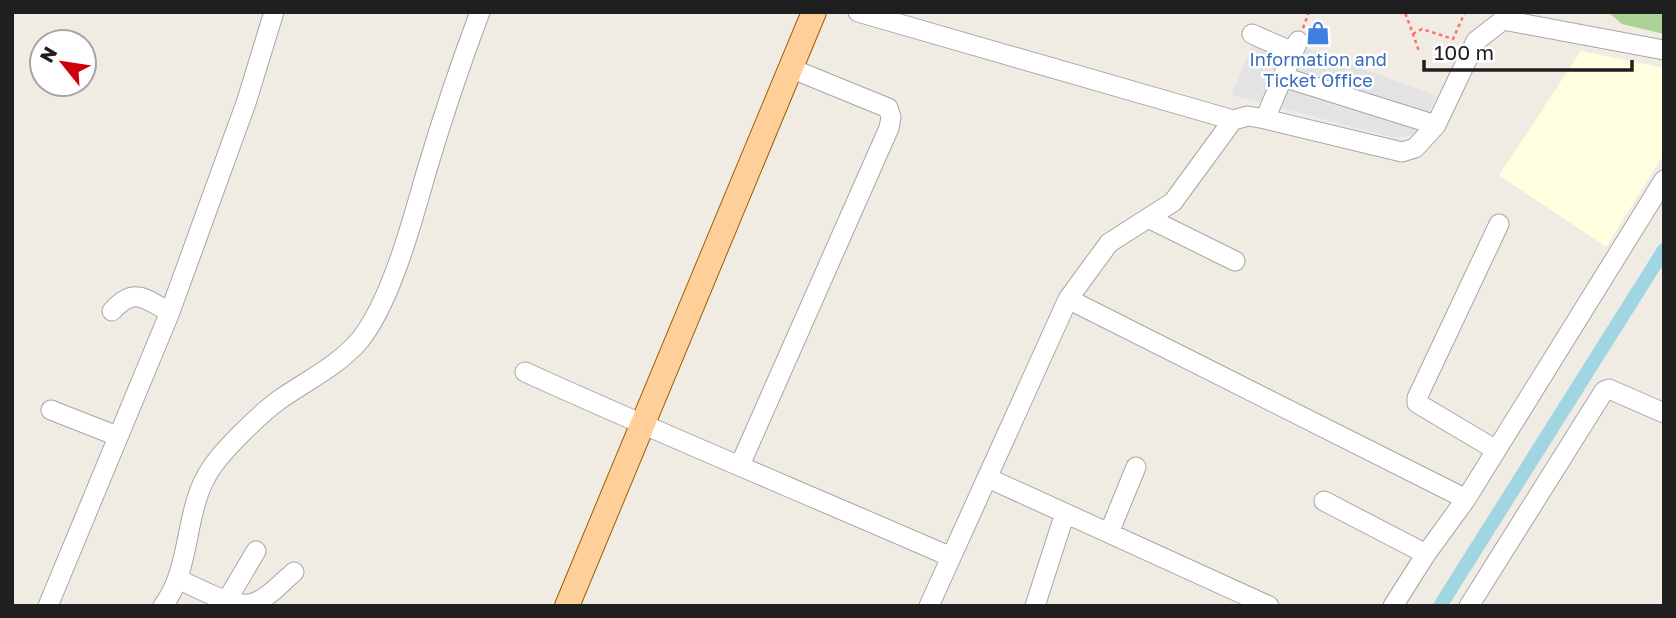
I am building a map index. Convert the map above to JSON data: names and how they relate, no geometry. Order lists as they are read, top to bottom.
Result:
{
  "places": {
    "shop": ["Information and Ticket Office"]
  },
  "scale_bar": "100 m",
  "north": "top left"
}
